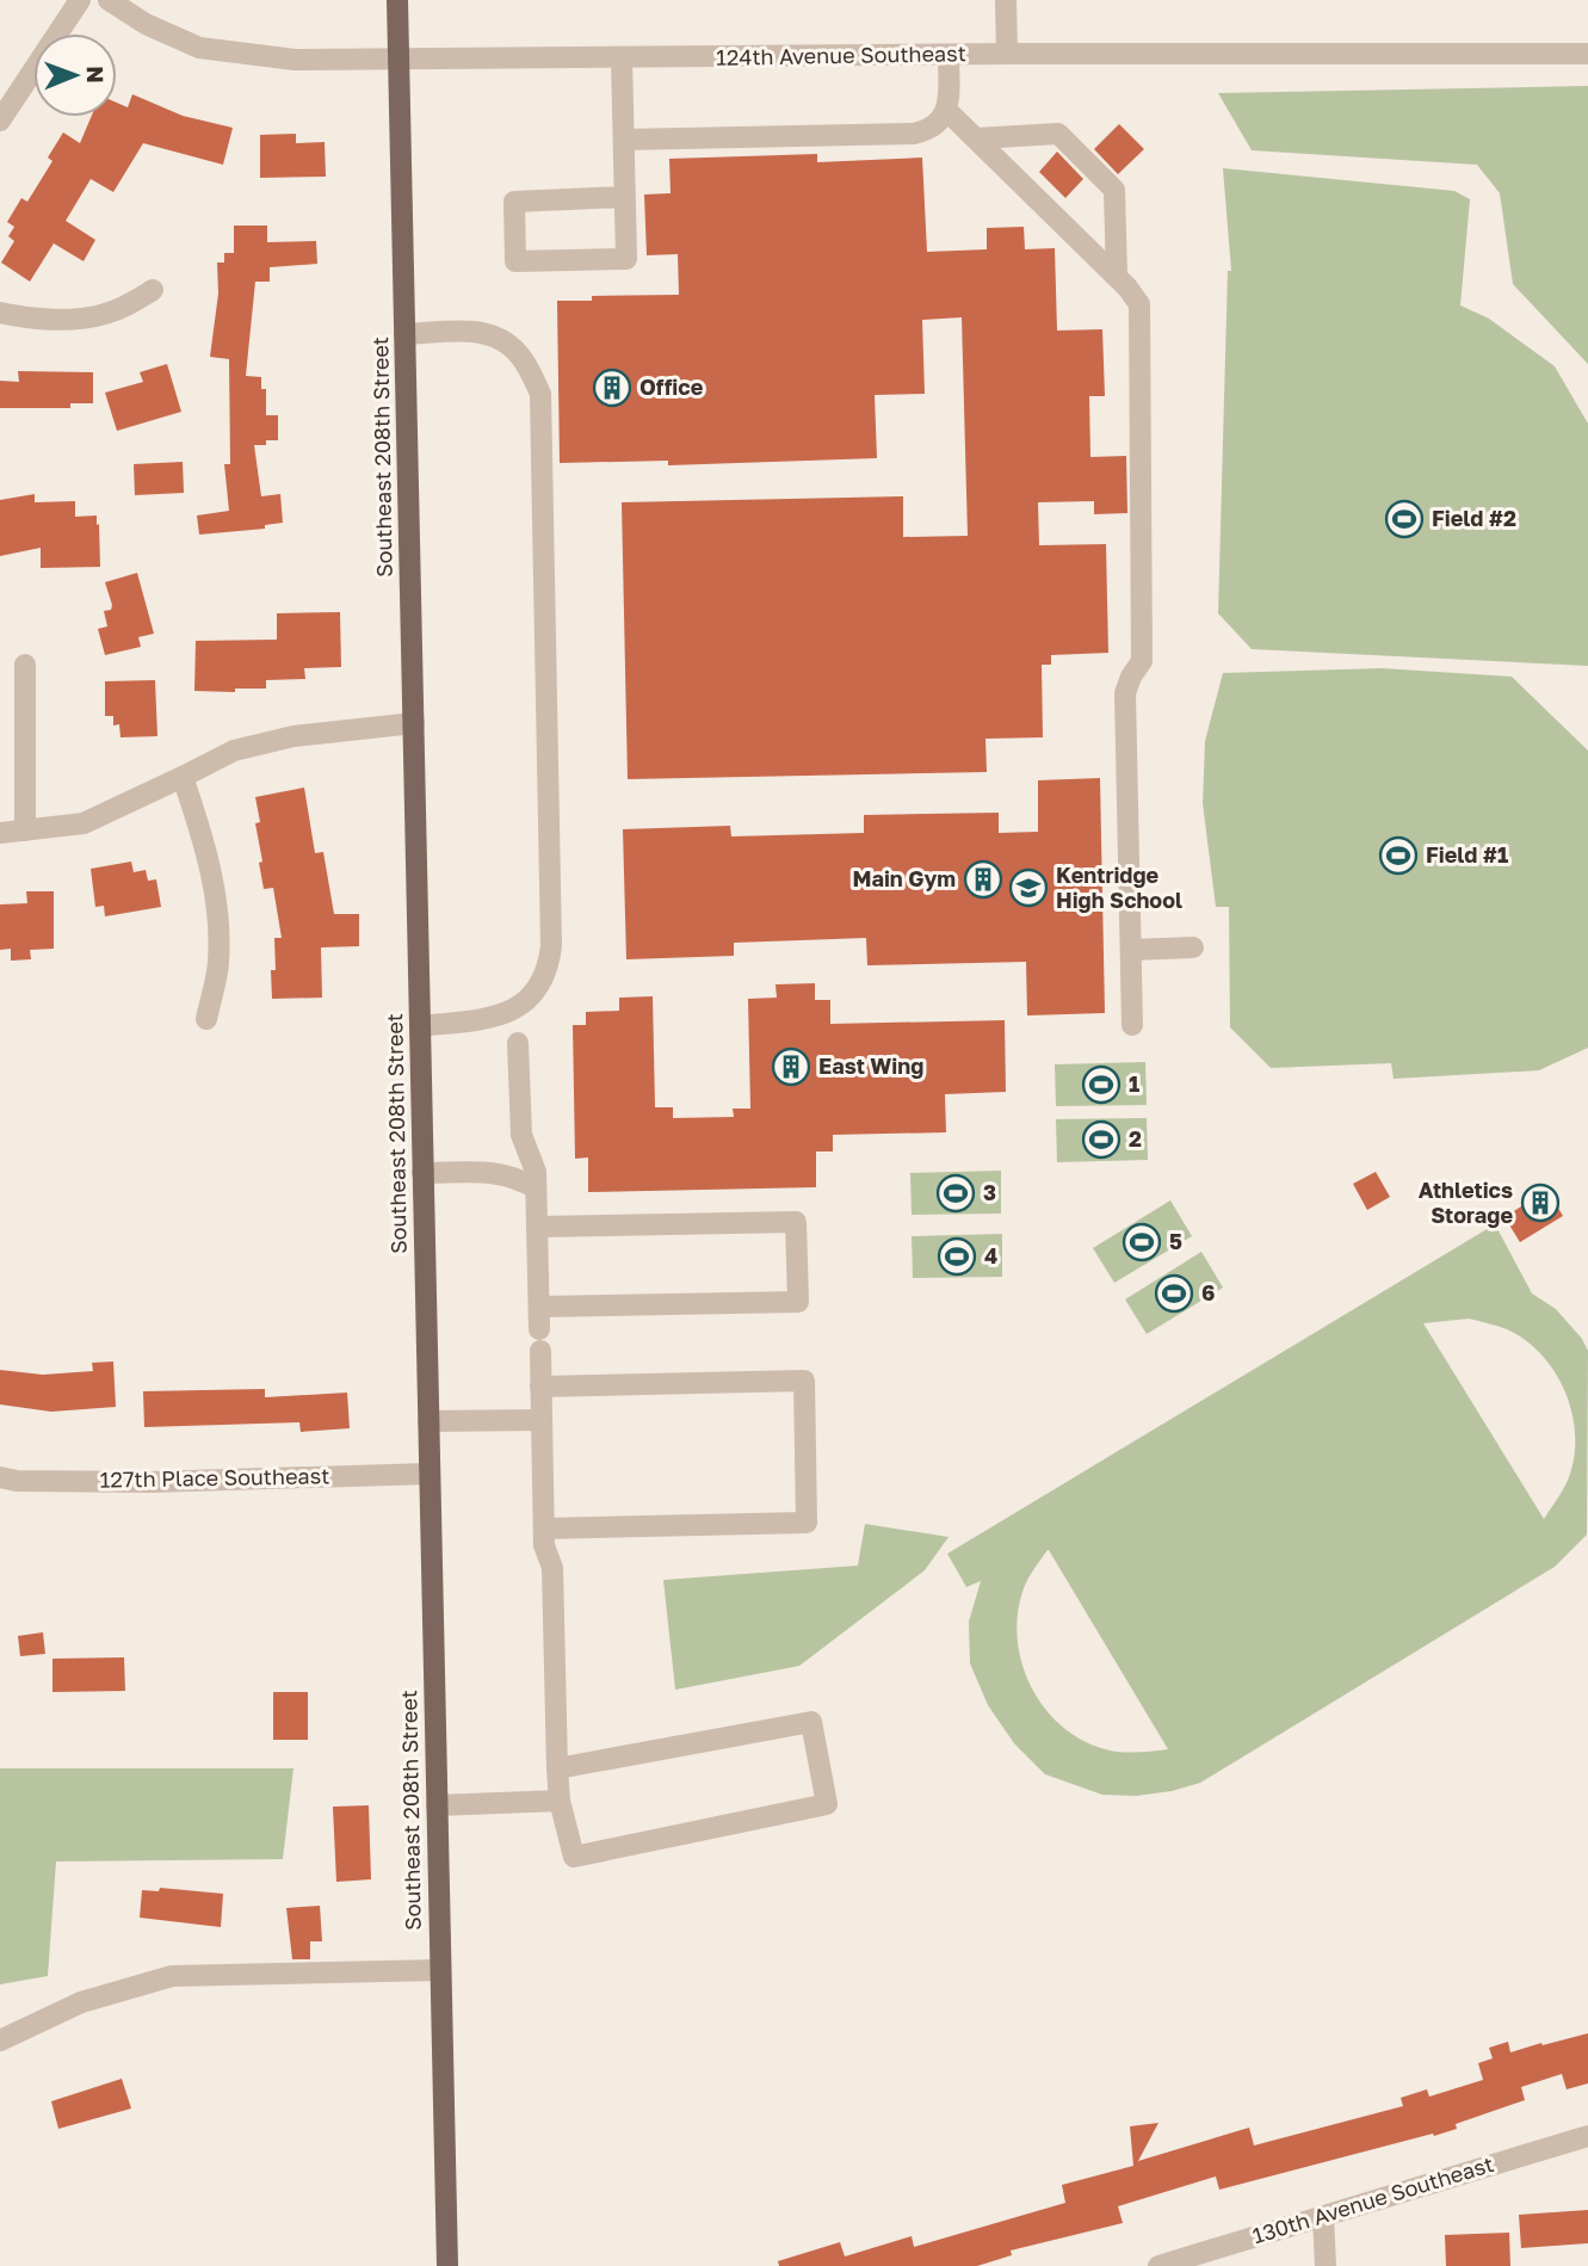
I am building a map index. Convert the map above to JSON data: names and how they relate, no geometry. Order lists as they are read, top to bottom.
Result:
{
  "streets": {
    "main road": ["Southeast 208th Street"],
    "street": ["124th Avenue Southeast", "127th Place Southeast", "130th Avenue Southeast"]
  },
  "crossings": [
    ["124th Avenue Southeast", "Southeast 208th Street"],
    ["Southeast 208th Street", "127th Place Southeast"]
  ],
  "places": {
    "building": [
      "Office",
      "Main Gym",
      "East Wing",
      "Athletics Storage"
    ],
    "sports": [
      "Field #2",
      "Field #1",
      "1",
      "2",
      "3",
      "5",
      "4",
      "6"
    ],
    "school or university": ["Kentridge High School"]
  },
  "north": "right"
}
